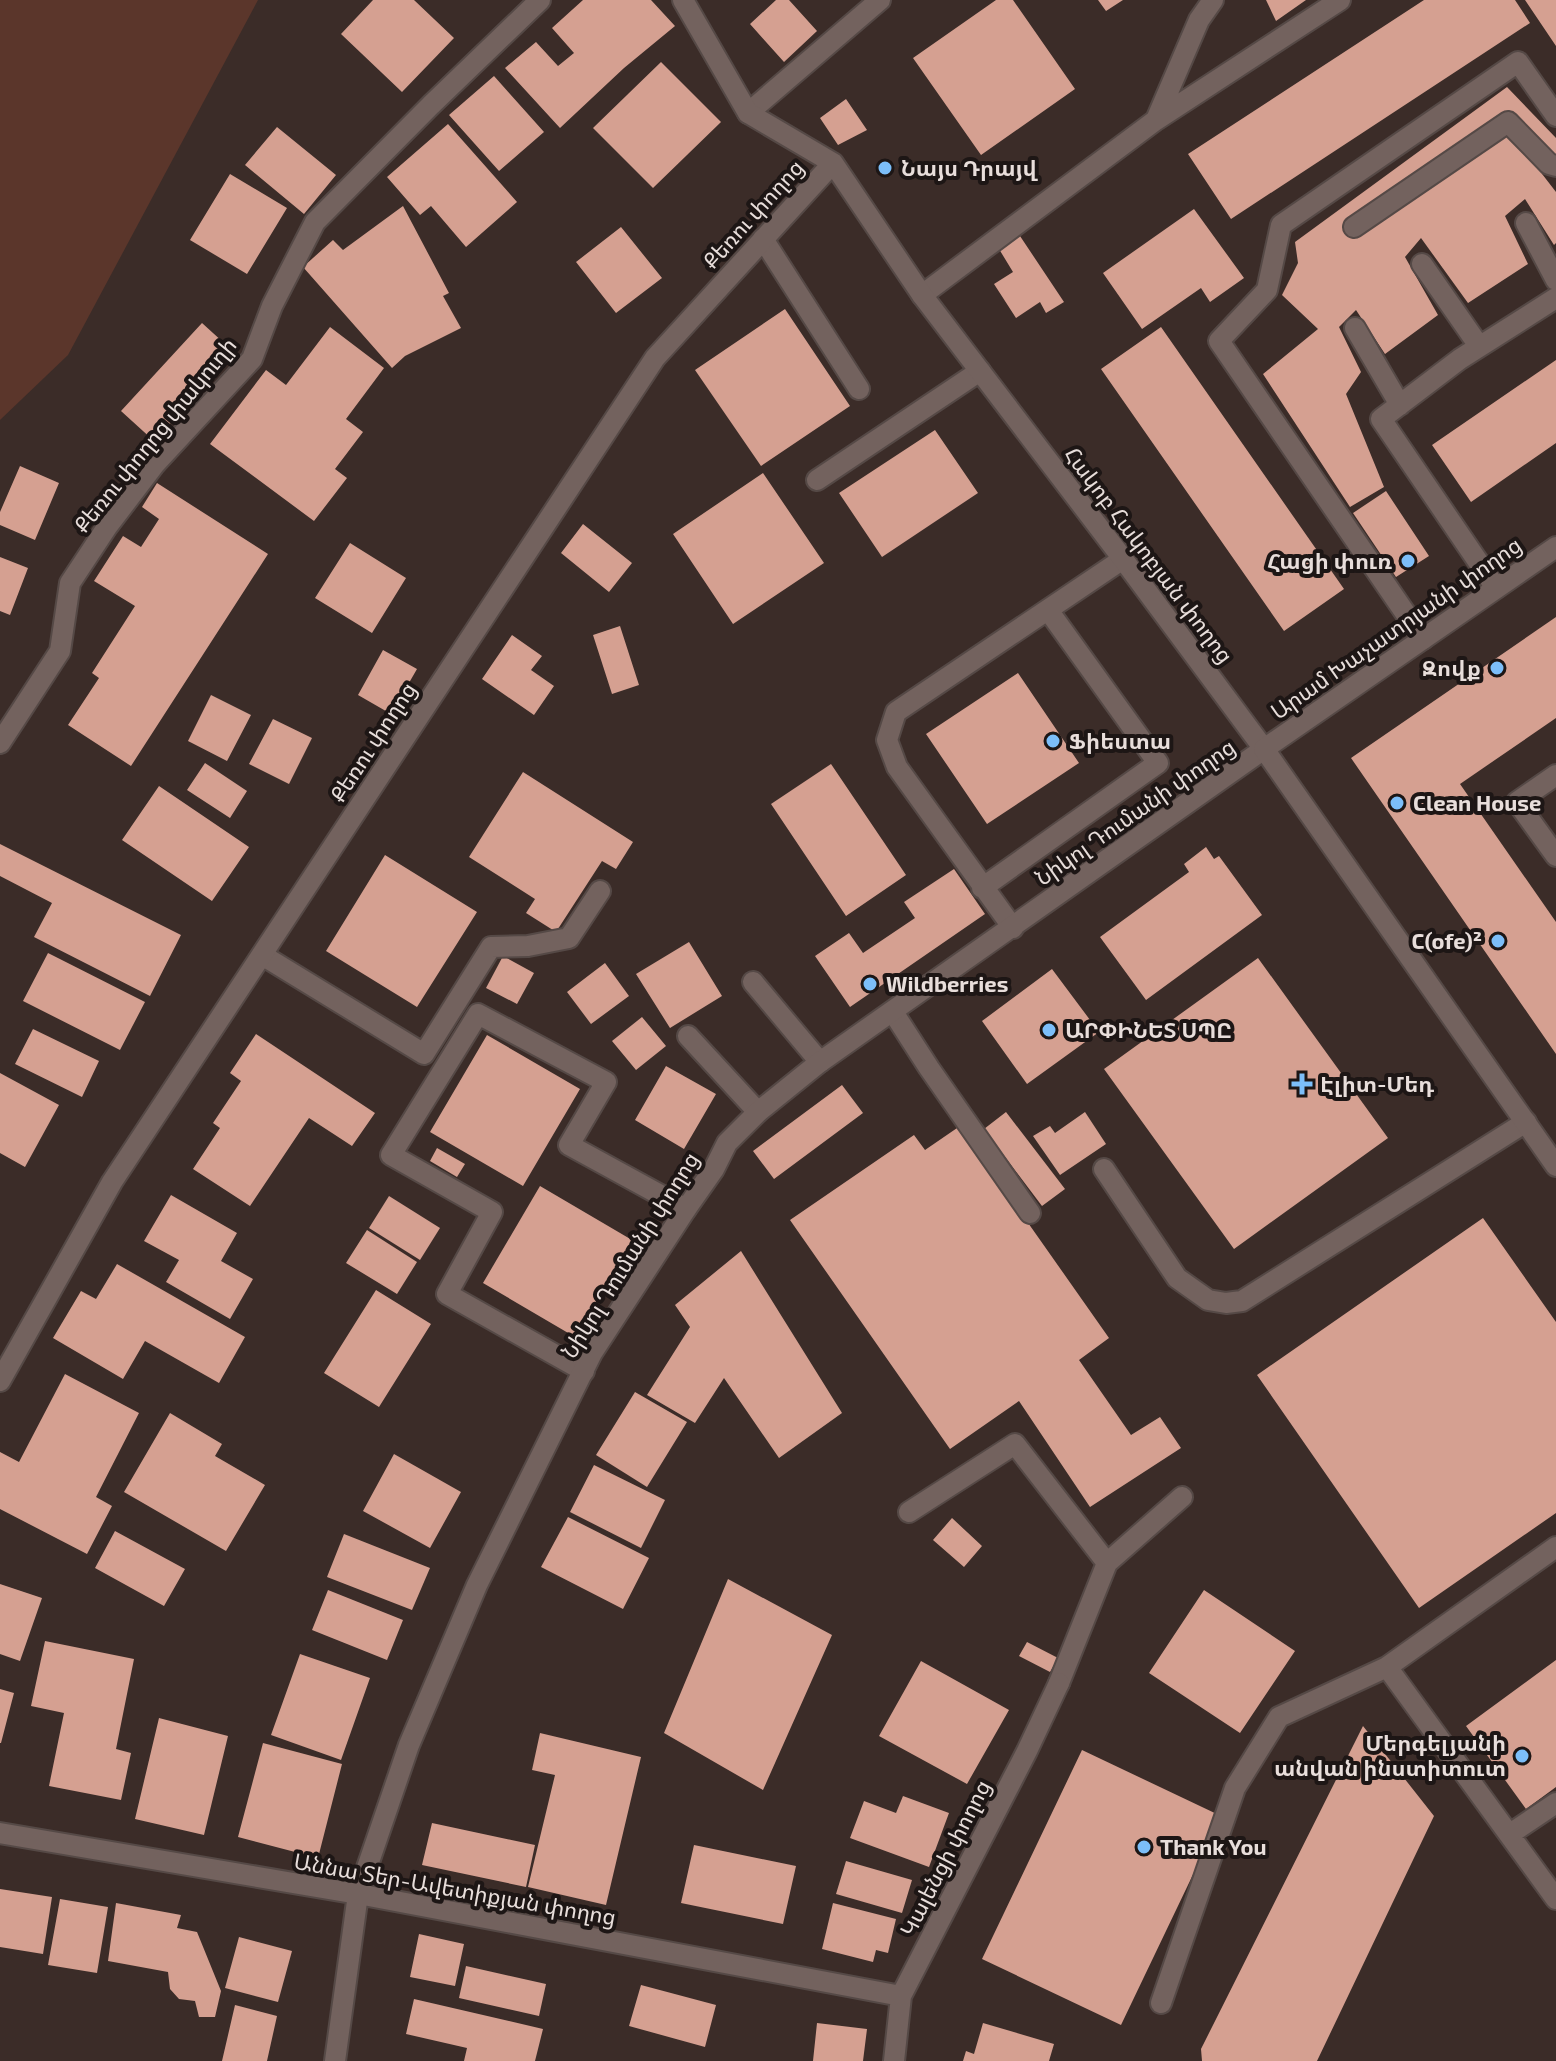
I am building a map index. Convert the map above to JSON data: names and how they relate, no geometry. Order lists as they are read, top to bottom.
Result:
{
  "streets": {
    "street": [
      "Քեռու փողոց",
      "Քեռու փողոց փակուղի",
      "Հակոբ Հակոբյան փողոց",
      "Արամ Խաչատրյանի փողոց",
      "Նիկոլ Դումանի փողոց",
      "Կալենցի փողոց",
      "Աննա Տեր-Ավետիքյան փողոց"
    ]
  },
  "crossings": [
    ["Քեռու փողոց", "Հակոբ Հակոբյան փողոց"],
    ["Հակոբ Հակոբյան փողոց", "Արամ Խաչատրյանի փողոց"],
    ["Հակոբ Հակոբյան փողոց", "Նիկոլ Դումանի փողոց"],
    ["Արամ Խաչատրյանի փողոց", "Նիկոլ Դումանի փողոց"],
    ["Նիկոլ Դումանի փողոց", "Աննա Տեր-Ավետիքյան փողոց"],
    ["Կալենցի փողոց", "Աննա Տեր-Ավետիքյան փողոց"]
  ],
  "places": {
    "other": [
      "Նայս Դրայվ",
      "Հացի փուռ",
      "Զովք",
      "Ֆիեստա",
      "Clean House",
      "C(ofe)²",
      "Wildberries",
      "ԱՐՓԻՆԵՏ ՍՊԸ",
      "Մերգելյանի անվան ինստիտուտ",
      "Thank You"
    ],
    "health": ["Էլիտ-Մեդ"]
  }
}
